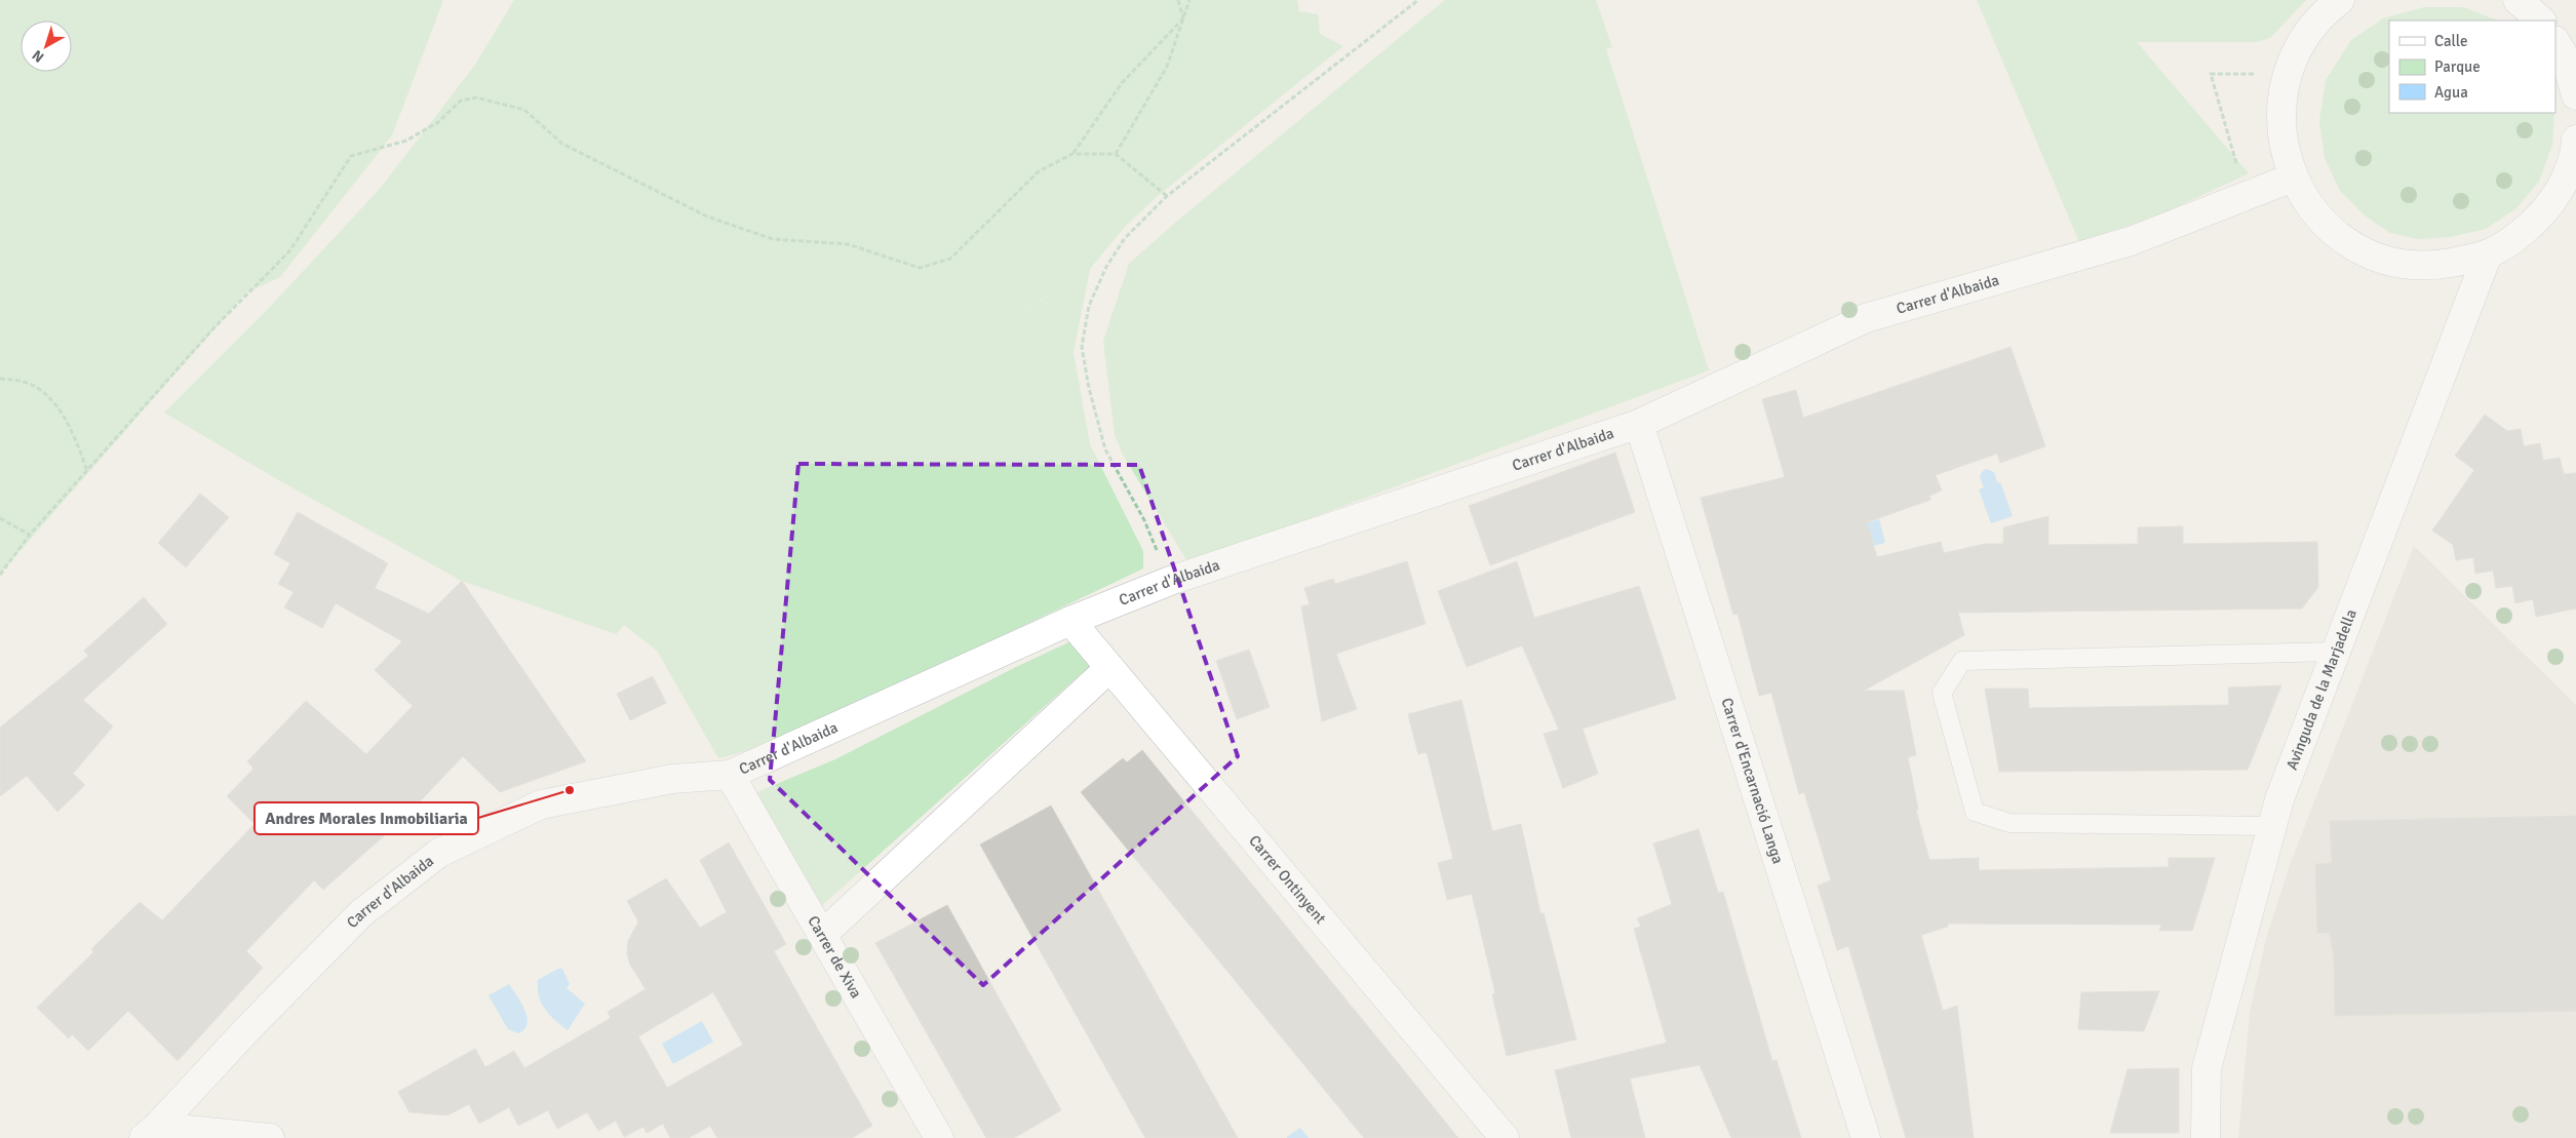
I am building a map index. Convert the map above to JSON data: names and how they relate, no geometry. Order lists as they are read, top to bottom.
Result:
{
  "streets": {
    "street": [
      "Carrer d'Albaida",
      "Avinguda de la Marjadella",
      "Carrer d'Encarnació Langa",
      "Carrer Ontinyent",
      "Carrer de Xiva"
    ]
  },
  "crossings": [
    ["Carrer d'Albaida", "Carrer d'Encarnació Langa"],
    ["Carrer d'Albaida", "Carrer Ontinyent"],
    ["Carrer d'Albaida", "Carrer de Xiva"]
  ],
  "places": ["Andres Morales Inmobiliaria"],
  "legend": ["Calle", "Parque", "Agua"],
  "north": "bottom left"
}
